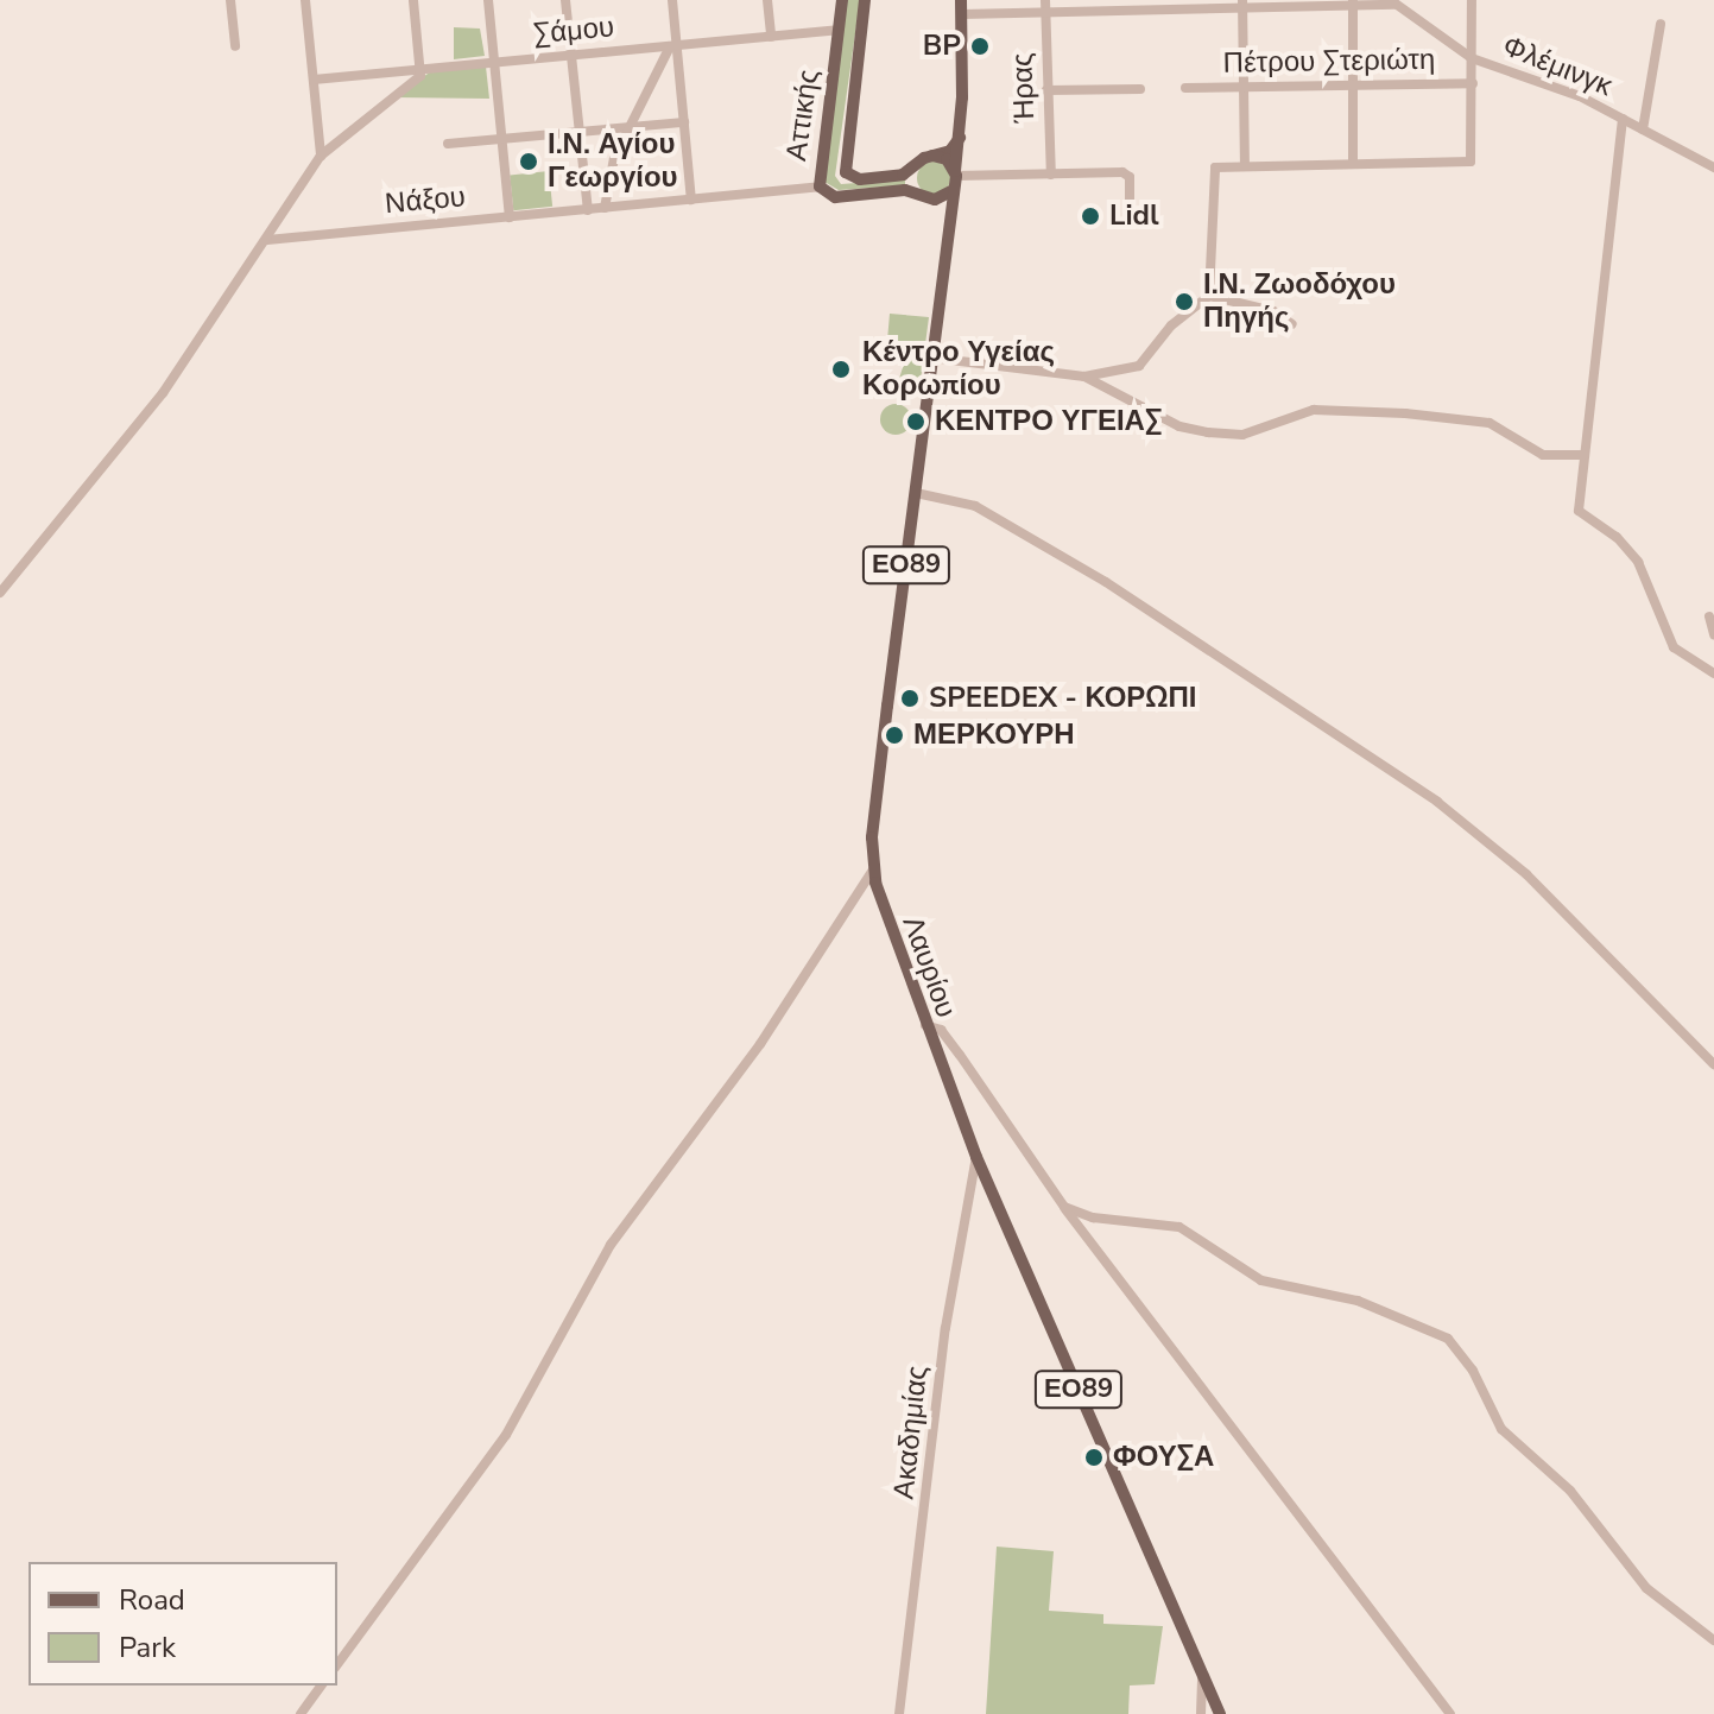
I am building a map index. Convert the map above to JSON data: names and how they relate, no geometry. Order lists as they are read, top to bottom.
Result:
{
  "streets": {
    "main road": ["Αττικής", "ΕΟ89", "Λαυρίου"],
    "street": [
      "Σάμου",
      "Πέτρου Στεριώτη",
      "Φλέμινγκ",
      "Ήρας",
      "Νάξου",
      "Ακαδημίας"
    ]
  },
  "crossings": [
    ["Σάμου", "Αττικής"],
    ["Αττικής", "Νάξου"],
    ["Αττικής", "ΕΟ89"],
    ["Αττικής", "Λαυρίου"],
    ["ΕΟ89", "Λαυρίου"],
    ["Λαυρίου", "Ακαδημίας"]
  ],
  "places": [
    "BP",
    "Ι.Ν. Αγίου Γεωργίου",
    "Lidl",
    "Ι.Ν. Ζωοδόχου Πηγής",
    "Κέντρο Υγείας Κορωπίου",
    "ΚΕΝΤΡΟ ΥΓΕΙΑΣ",
    "SPEEDEX - ΚΟΡΩΠΙ",
    "ΜΕΡΚΟΥΡΗ",
    "ΦΟΥΣΑ"
  ],
  "legend": ["Road", "Park"]
}
